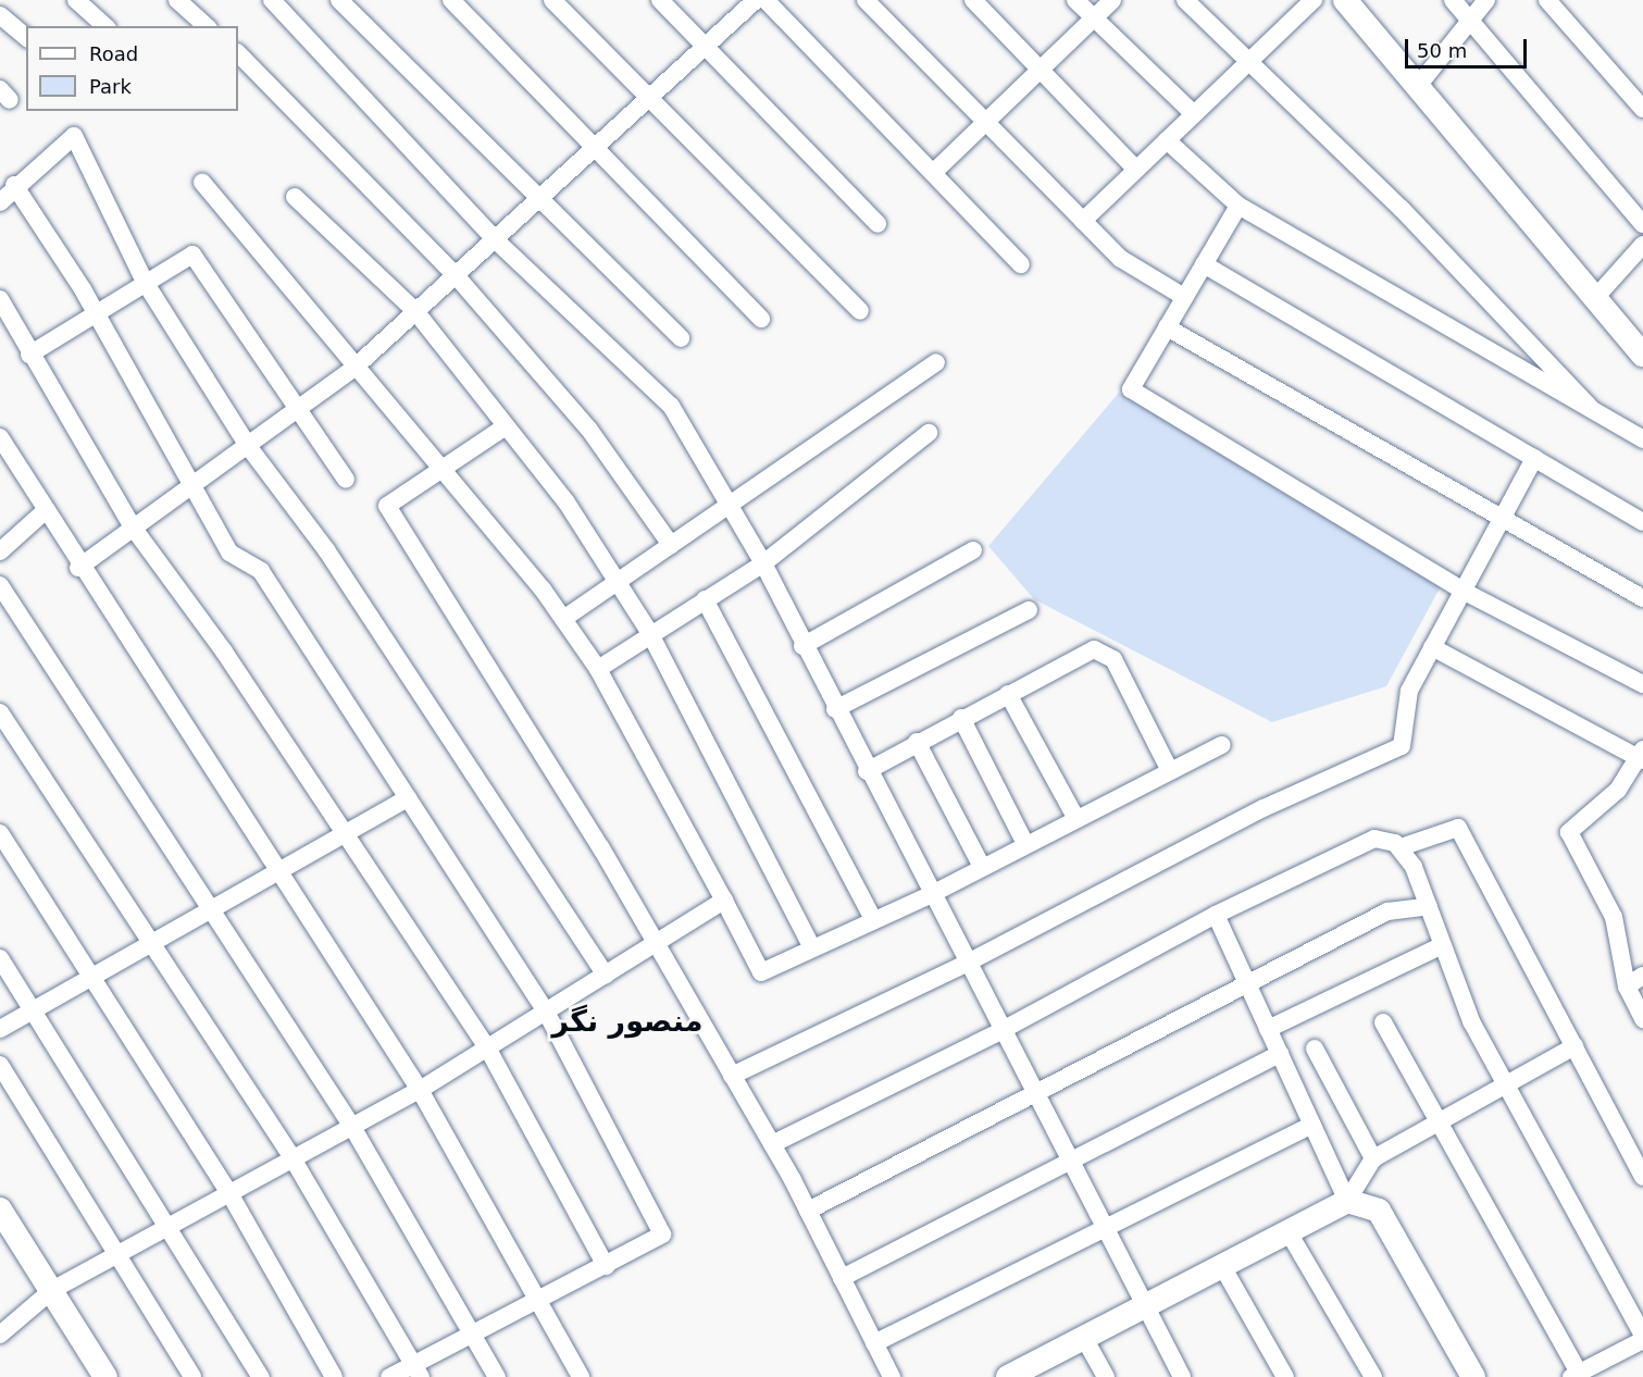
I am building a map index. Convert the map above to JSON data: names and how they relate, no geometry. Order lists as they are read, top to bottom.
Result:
{
  "districts": ["منصور نگر"],
  "legend": ["Road", "Park"],
  "scale_bar": "50 m"
}
